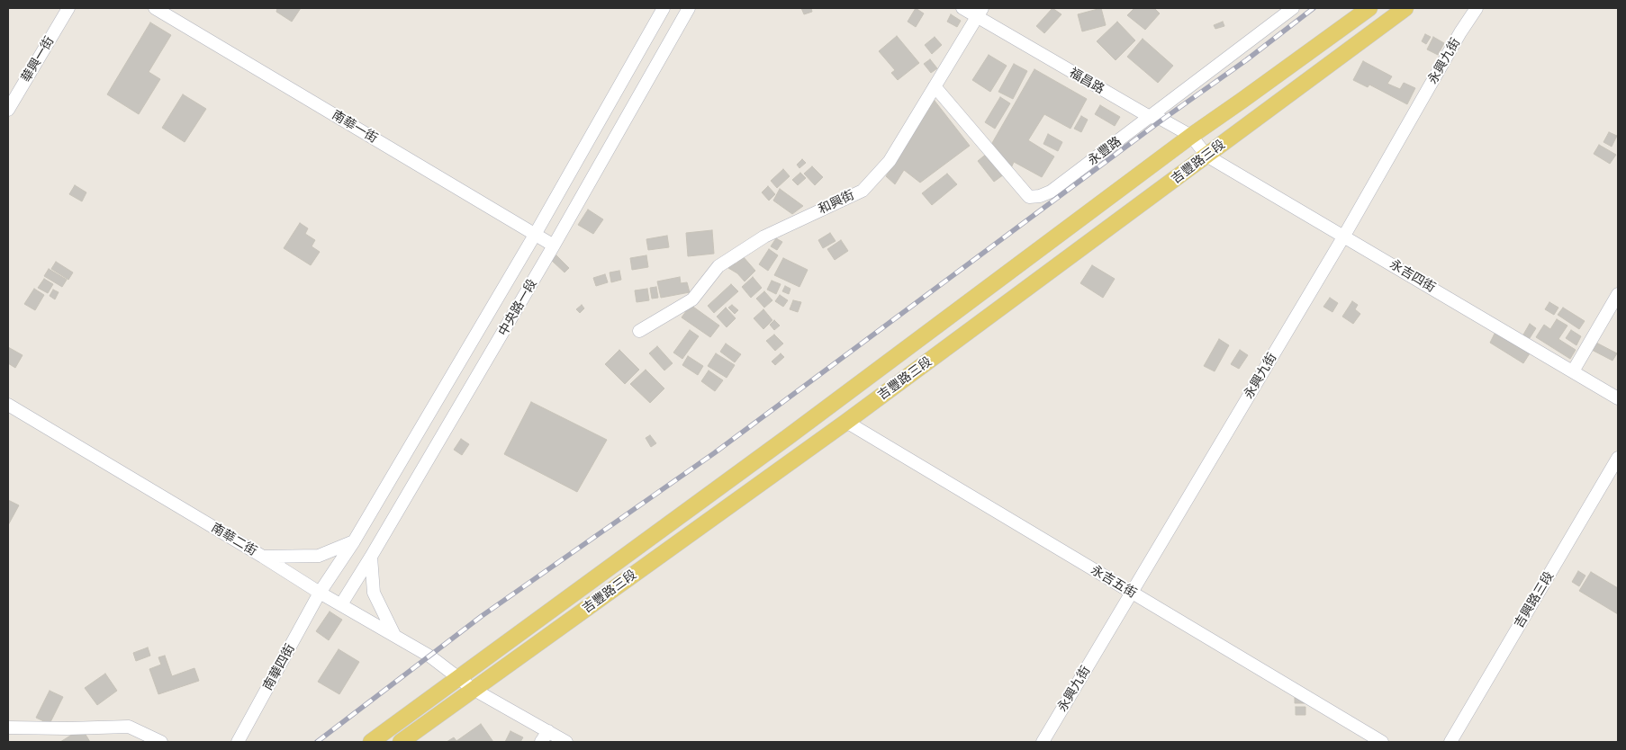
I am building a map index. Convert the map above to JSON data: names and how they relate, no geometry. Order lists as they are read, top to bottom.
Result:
{
  "streets": {
    "main road": ["吉豐路三段"],
    "street": [
      "華興一街",
      "永興九街",
      "福昌路",
      "南華一街",
      "永豐路",
      "和興街",
      "永吉四街",
      "中央路一段",
      "南華二街",
      "永吉五街",
      "吉興路三段",
      "南華四街"
    ]
  },
  "crossings": [
    ["永興九街", "永吉四街"],
    ["永興九街", "永吉五街"],
    ["福昌路", "永豐路"],
    ["福昌路", "吉豐路三段"],
    ["福昌路", "和興街"],
    ["福昌路", "永吉四街"],
    ["南華一街", "中央路一段"],
    ["永豐路", "和興街"],
    ["吉豐路三段", "永吉四街"],
    ["吉豐路三段", "南華二街"],
    ["吉豐路三段", "永吉五街"],
    ["中央路一段", "南華二街"],
    ["中央路一段", "南華四街"],
    ["南華二街", "南華四街"]
  ]
}
